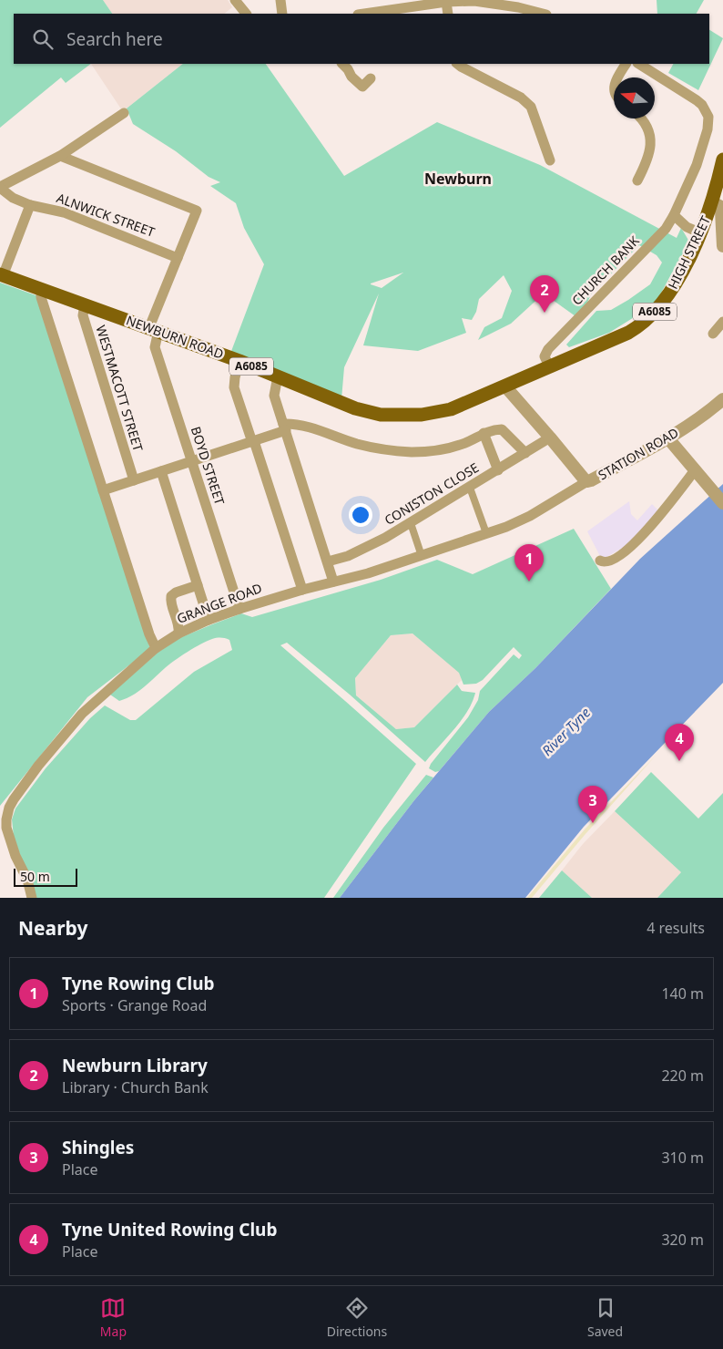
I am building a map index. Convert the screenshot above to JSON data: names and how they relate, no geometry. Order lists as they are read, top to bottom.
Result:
{
  "streets": {
    "main road": ["HIGH STREET", "A6085", "NEWBURN ROAD"],
    "street": [
      "ALNWICK STREET",
      "CHURCH BANK",
      "WESTMACOTT STREET",
      "STATION ROAD",
      "BOYD STREET",
      "CONISTON CLOSE",
      "GRANGE ROAD"
    ]
  },
  "crossings": [
    ["ALNWICK STREET", "BOYD STREET"],
    ["HIGH STREET", "CHURCH BANK"],
    ["HIGH STREET", "NEWBURN ROAD"],
    ["HIGH STREET", "STATION ROAD"],
    ["NEWBURN ROAD", "WESTMACOTT STREET"],
    ["NEWBURN ROAD", "STATION ROAD"],
    ["NEWBURN ROAD", "BOYD STREET"],
    ["STATION ROAD", "CONISTON CLOSE"],
    ["STATION ROAD", "GRANGE ROAD"],
    ["BOYD STREET", "GRANGE ROAD"]
  ],
  "districts": ["Newburn"],
  "water": ["River Tyne"],
  "scale_bar": "50 m",
  "north": "left",
  "page": {
    "search": "Search here",
    "pins": [
      "2",
      "1",
      "4",
      "3"
    ],
    "scale": "50 m",
    "heading": ["Nearby", "4 results"],
    "list": [
      {
        "mark": "1",
        "name": "Tyne Rowing Club",
        "note": "Sports · Grange Road",
        "value": "140 m"
      },
      {
        "mark": "2",
        "name": "Newburn Library",
        "note": "Library · Church Bank",
        "value": "220 m"
      },
      {
        "mark": "3",
        "name": "Shingles",
        "note": "Place",
        "value": "310 m"
      },
      {
        "mark": "4",
        "name": "Tyne United Rowing Club",
        "note": "Place",
        "value": "320 m"
      }
    ],
    "nav": ["Map", "Directions", "Saved"]
  }
}
